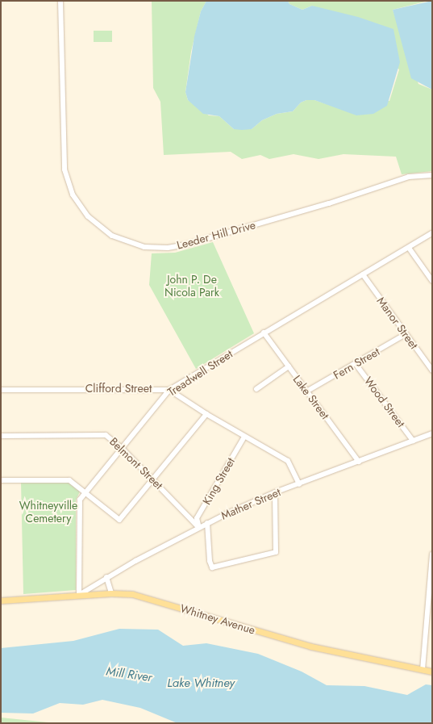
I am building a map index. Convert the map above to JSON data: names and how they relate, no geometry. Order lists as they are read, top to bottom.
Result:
{
  "streets": {
    "main road": ["Whitney Avenue"],
    "street": [
      "Leeder Hill Drive",
      "Manor Street",
      "Fern Street",
      "Treadwell Street",
      "Clifford Street",
      "Lake Street",
      "Wood Street",
      "Belmont Street",
      "King Street",
      "Mather Street"
    ]
  },
  "crossings": [
    ["Manor Street", "Fern Street"],
    ["Manor Street", "Treadwell Street"],
    ["Fern Street", "Lake Street"],
    ["Fern Street", "Wood Street"],
    ["Treadwell Street", "Clifford Street"],
    ["Treadwell Street", "Lake Street"],
    ["Treadwell Street", "Belmont Street"],
    ["Treadwell Street", "Mather Street"],
    ["Treadwell Street", "Whitney Avenue"],
    ["Lake Street", "Mather Street"],
    ["Wood Street", "Mather Street"],
    ["Belmont Street", "King Street"],
    ["Belmont Street", "Mather Street"],
    ["King Street", "Mather Street"],
    ["Mather Street", "Whitney Avenue"]
  ],
  "water": ["Mill River", "Lake Whitney"],
  "parks": ["John P. De Nicola Park", "Whitneyville Cemetery"]
}
